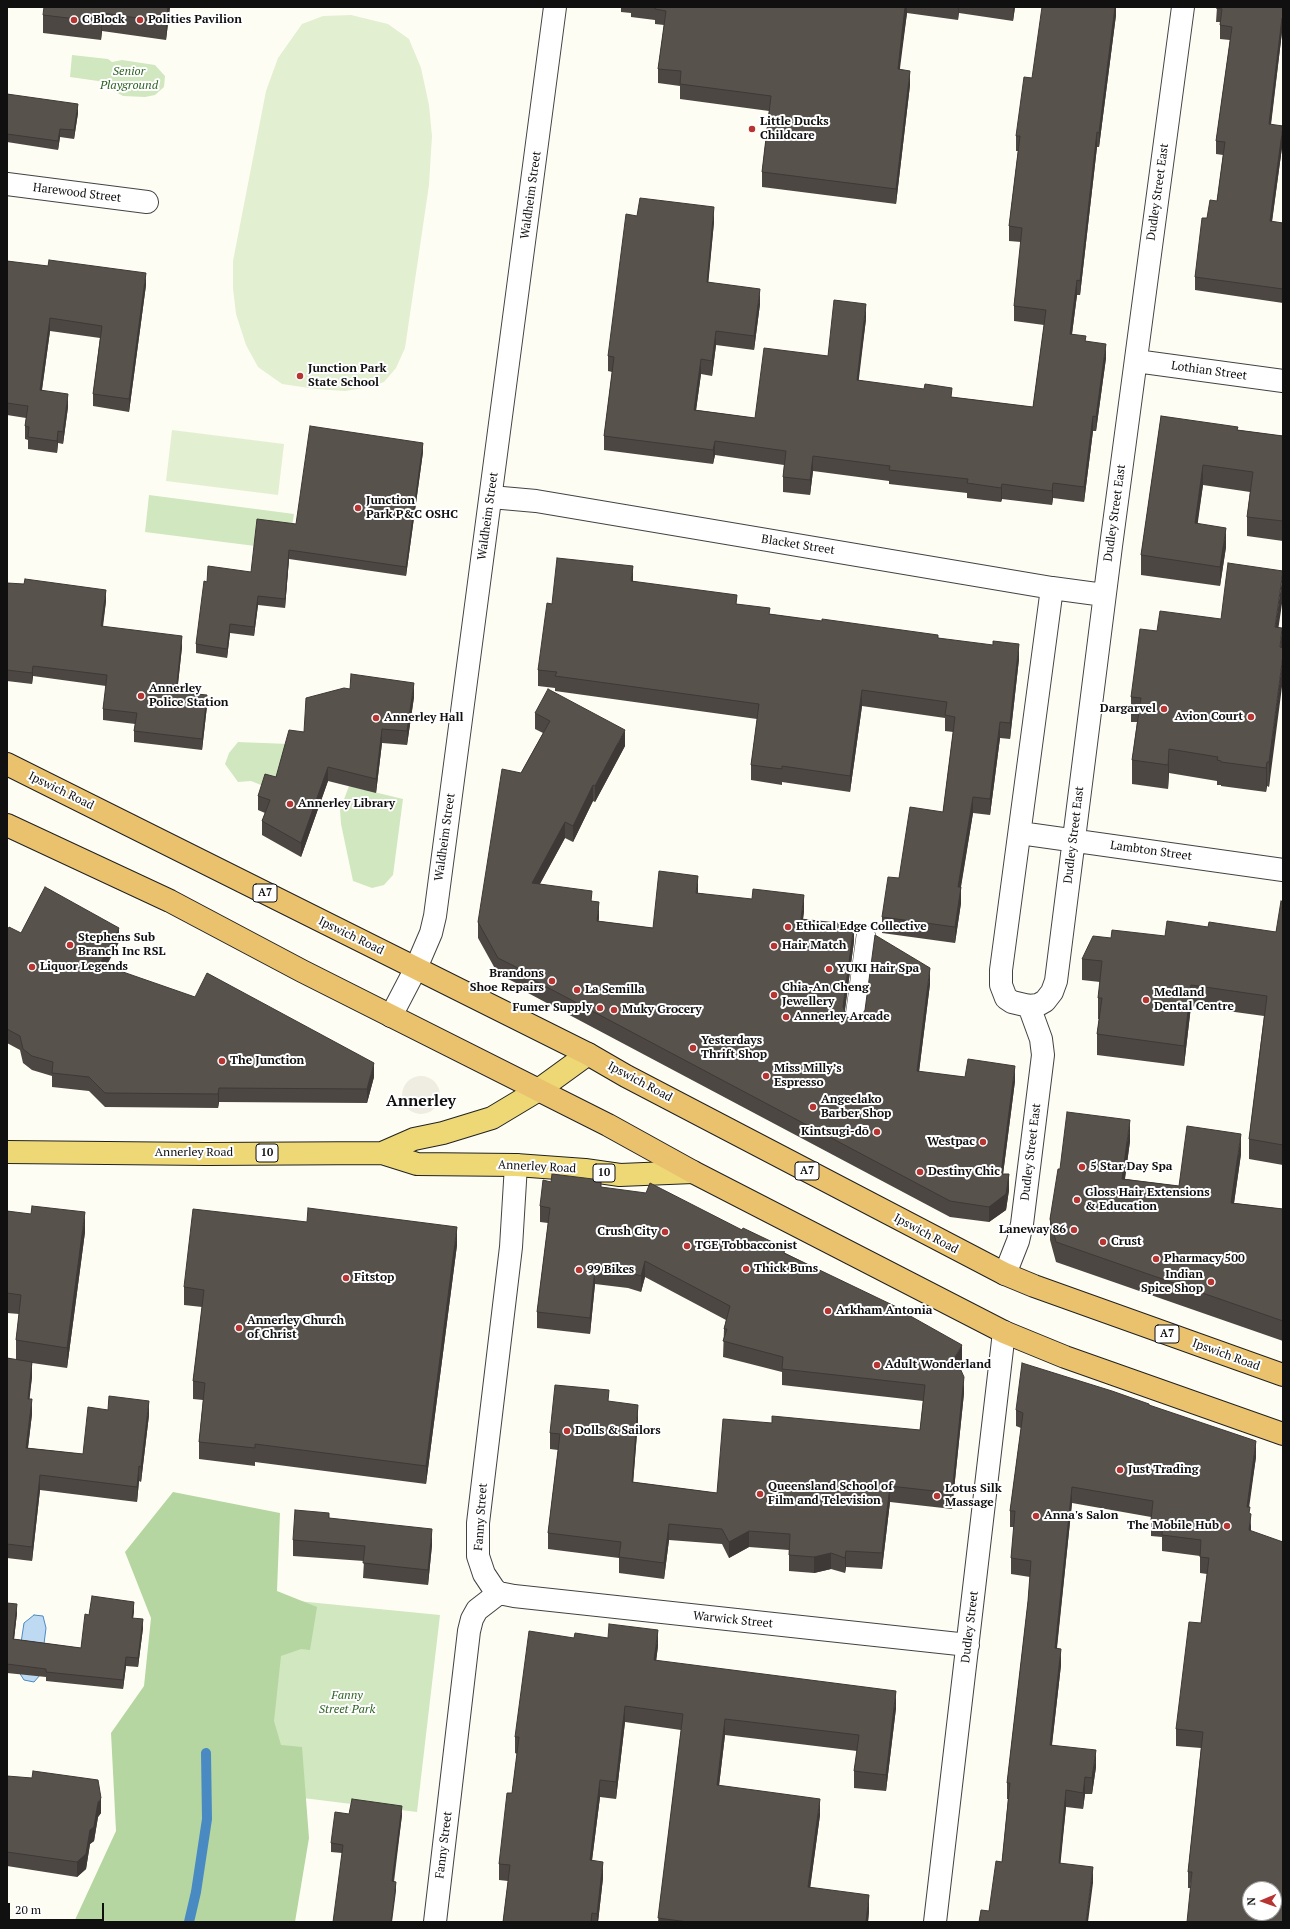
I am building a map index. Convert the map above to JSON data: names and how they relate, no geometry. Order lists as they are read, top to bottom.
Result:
{
  "streets": {
    "highway": ["Ipswich Road", "A7"],
    "main road": ["Annerley Road", "10"],
    "street": [
      "Dudley Street East",
      "Harewood Street",
      "Waldheim Street",
      "Lothian Street",
      "Blacket Street",
      "Lambton Street",
      "Fanny Street",
      "Warwick Street",
      "Dudley Street"
    ]
  },
  "crossings": [
    ["Dudley Street East", "Lothian Street"],
    ["Dudley Street East", "Blacket Street"],
    ["Dudley Street East", "Ipswich Road"],
    ["Dudley Street East", "Lambton Street"],
    ["Waldheim Street", "Blacket Street"],
    ["Waldheim Street", "Ipswich Road"],
    ["Ipswich Road", "Annerley Road"],
    ["Annerley Road", "Fanny Street"],
    ["Fanny Street", "Warwick Street"],
    ["Warwick Street", "Dudley Street"]
  ],
  "districts": ["Annerley"],
  "parks": ["Senior Playground", "Fanny Street Park"],
  "places": [
    "C Block",
    "Polities Pavilion",
    "Little Ducks Childcare",
    "Junction Park State School",
    "Junction Park P&C OSHC",
    "Annerley Police Station",
    "Dargarvel",
    "Avion Court",
    "Annerley Hall",
    "Annerley Library",
    "Ethical Edge Collective",
    "Stephens Sub Branch Inc RSL",
    "Hair Match",
    "Liquor Legends",
    "YUKI Hair Spa",
    "Brandons Shoe Repairs",
    "La Semilla",
    "Chia-An Cheng Jewellery",
    "Medland Dental Centre",
    "Fumer Supply",
    "Muky Grocery",
    "Annerley Arcade",
    "Yesterdays Thrift Shop",
    "The Junction",
    "Miss Milly’s Espresso",
    "Angeelako Barber Shop",
    "Kintsugi-dō",
    "Westpac",
    "5 Star Day Spa",
    "Destiny Chic",
    "Gloss Hair Extensions & Education",
    "Laneway 86",
    "Crush City",
    "Crust",
    "TGE Tobbacconist",
    "Pharmacy 500",
    "Thick Buns",
    "99 Bikes",
    "Fitstop",
    "Indian Spice Shop",
    "Arkham Antonia",
    "Annerley Church of Christ",
    "Adult Wonderland",
    "Dolls & Sailors",
    "Just Trading",
    "Queensland School of Film and Television",
    "Lotus Silk Massage",
    "Anna's Salon",
    "The Mobile Hub"
  ],
  "scale_bar": "20 m",
  "north": "left"
}
